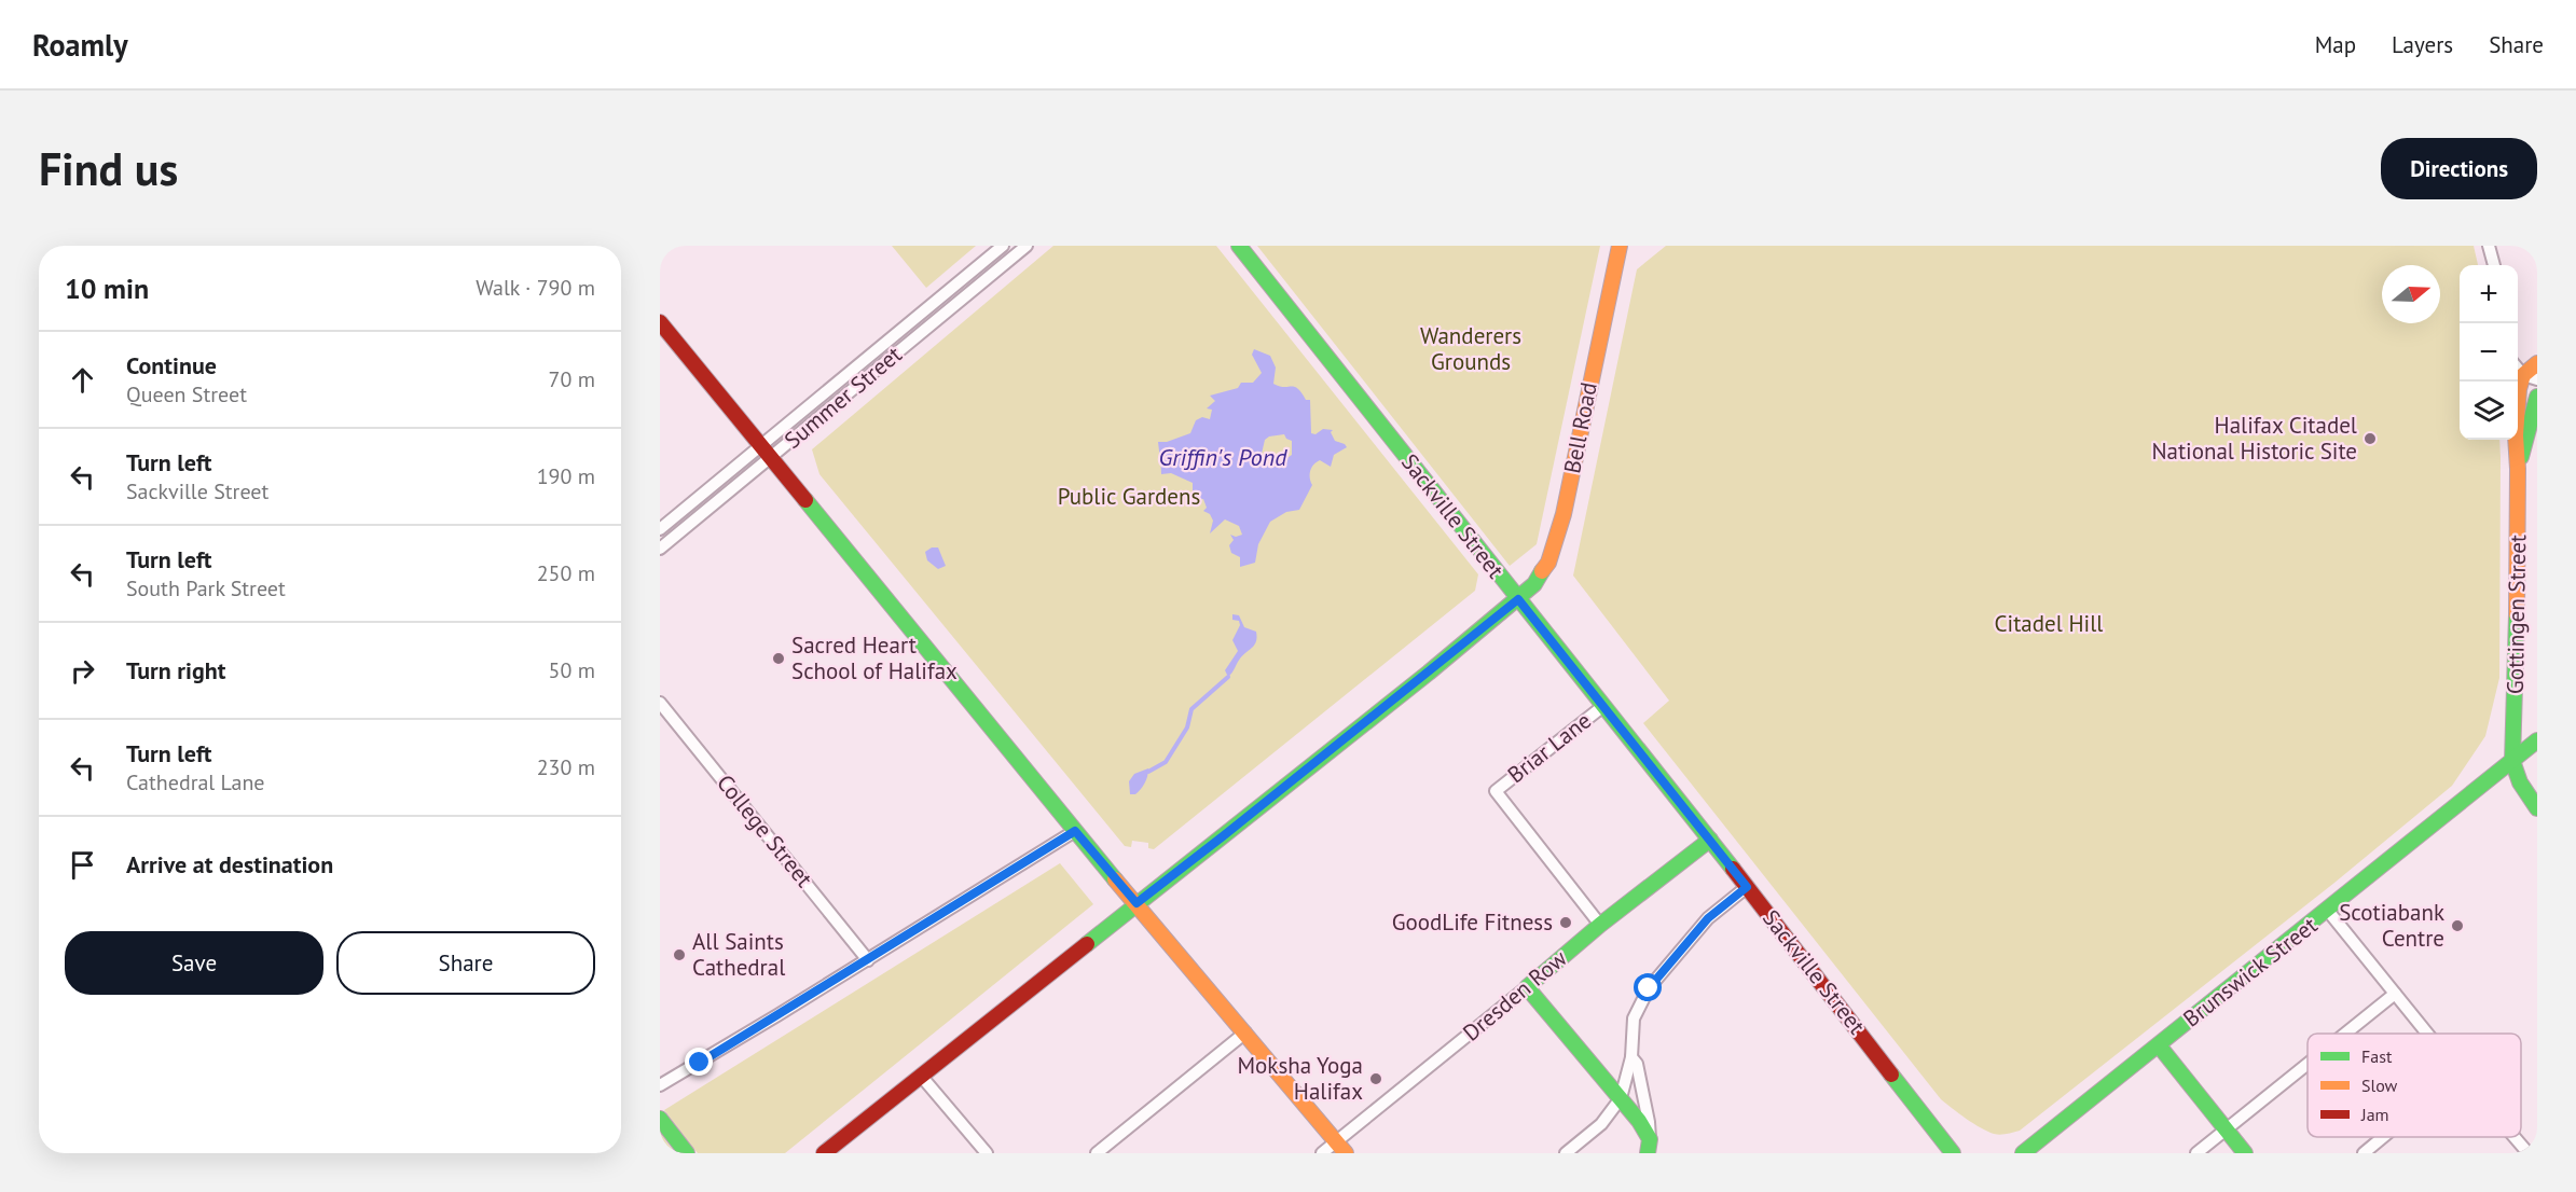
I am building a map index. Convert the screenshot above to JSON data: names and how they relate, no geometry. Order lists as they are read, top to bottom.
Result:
{
  "streets": {
    "street": [
      "Summer Street",
      "Bell Road",
      "Sackville Street",
      "Gottingen Street",
      "Briar Lane",
      "College Street",
      "Brunswick Street",
      "Dresden Row"
    ]
  },
  "crossings": [
    ["Bell Road", "Sackville Street"],
    ["Sackville Street", "Briar Lane"],
    ["Sackville Street", "Dresden Row"],
    ["Gottingen Street", "Brunswick Street"],
    ["Briar Lane", "Dresden Row"]
  ],
  "water": ["Griffin's Pond"],
  "parks": ["Wanderers Grounds", "Public Gardens", "Citadel Hill"],
  "places": [
    "Halifax Citadel National Historic Site",
    "Sacred Heart School of Halifax",
    "GoodLife Fitness",
    "Scotiabank Centre",
    "All Saints Cathedral",
    "Moksha Yoga Halifax"
  ],
  "legend": ["Fast", "Slow", "Jam"],
  "north": "right",
  "page": {
    "header": "Roamly",
    "nav": ["Map", "Layers", "Share"],
    "buttons": [
      "Directions",
      ["Save", "Share"]
    ],
    "title": "Find us",
    "heading": ["10 min", "Walk · 790 m"],
    "map_buttons": ["+", "−"],
    "list": [
      ["Continue", "Queen Street", "70 m"],
      ["Turn left", "Sackville Street", "190 m"],
      ["Turn left", "South Park Street", "250 m"],
      ["Turn right", "50 m"],
      ["Turn left", "Cathedral Lane", "230 m"],
      "Arrive at destination"
    ]
  }
}
